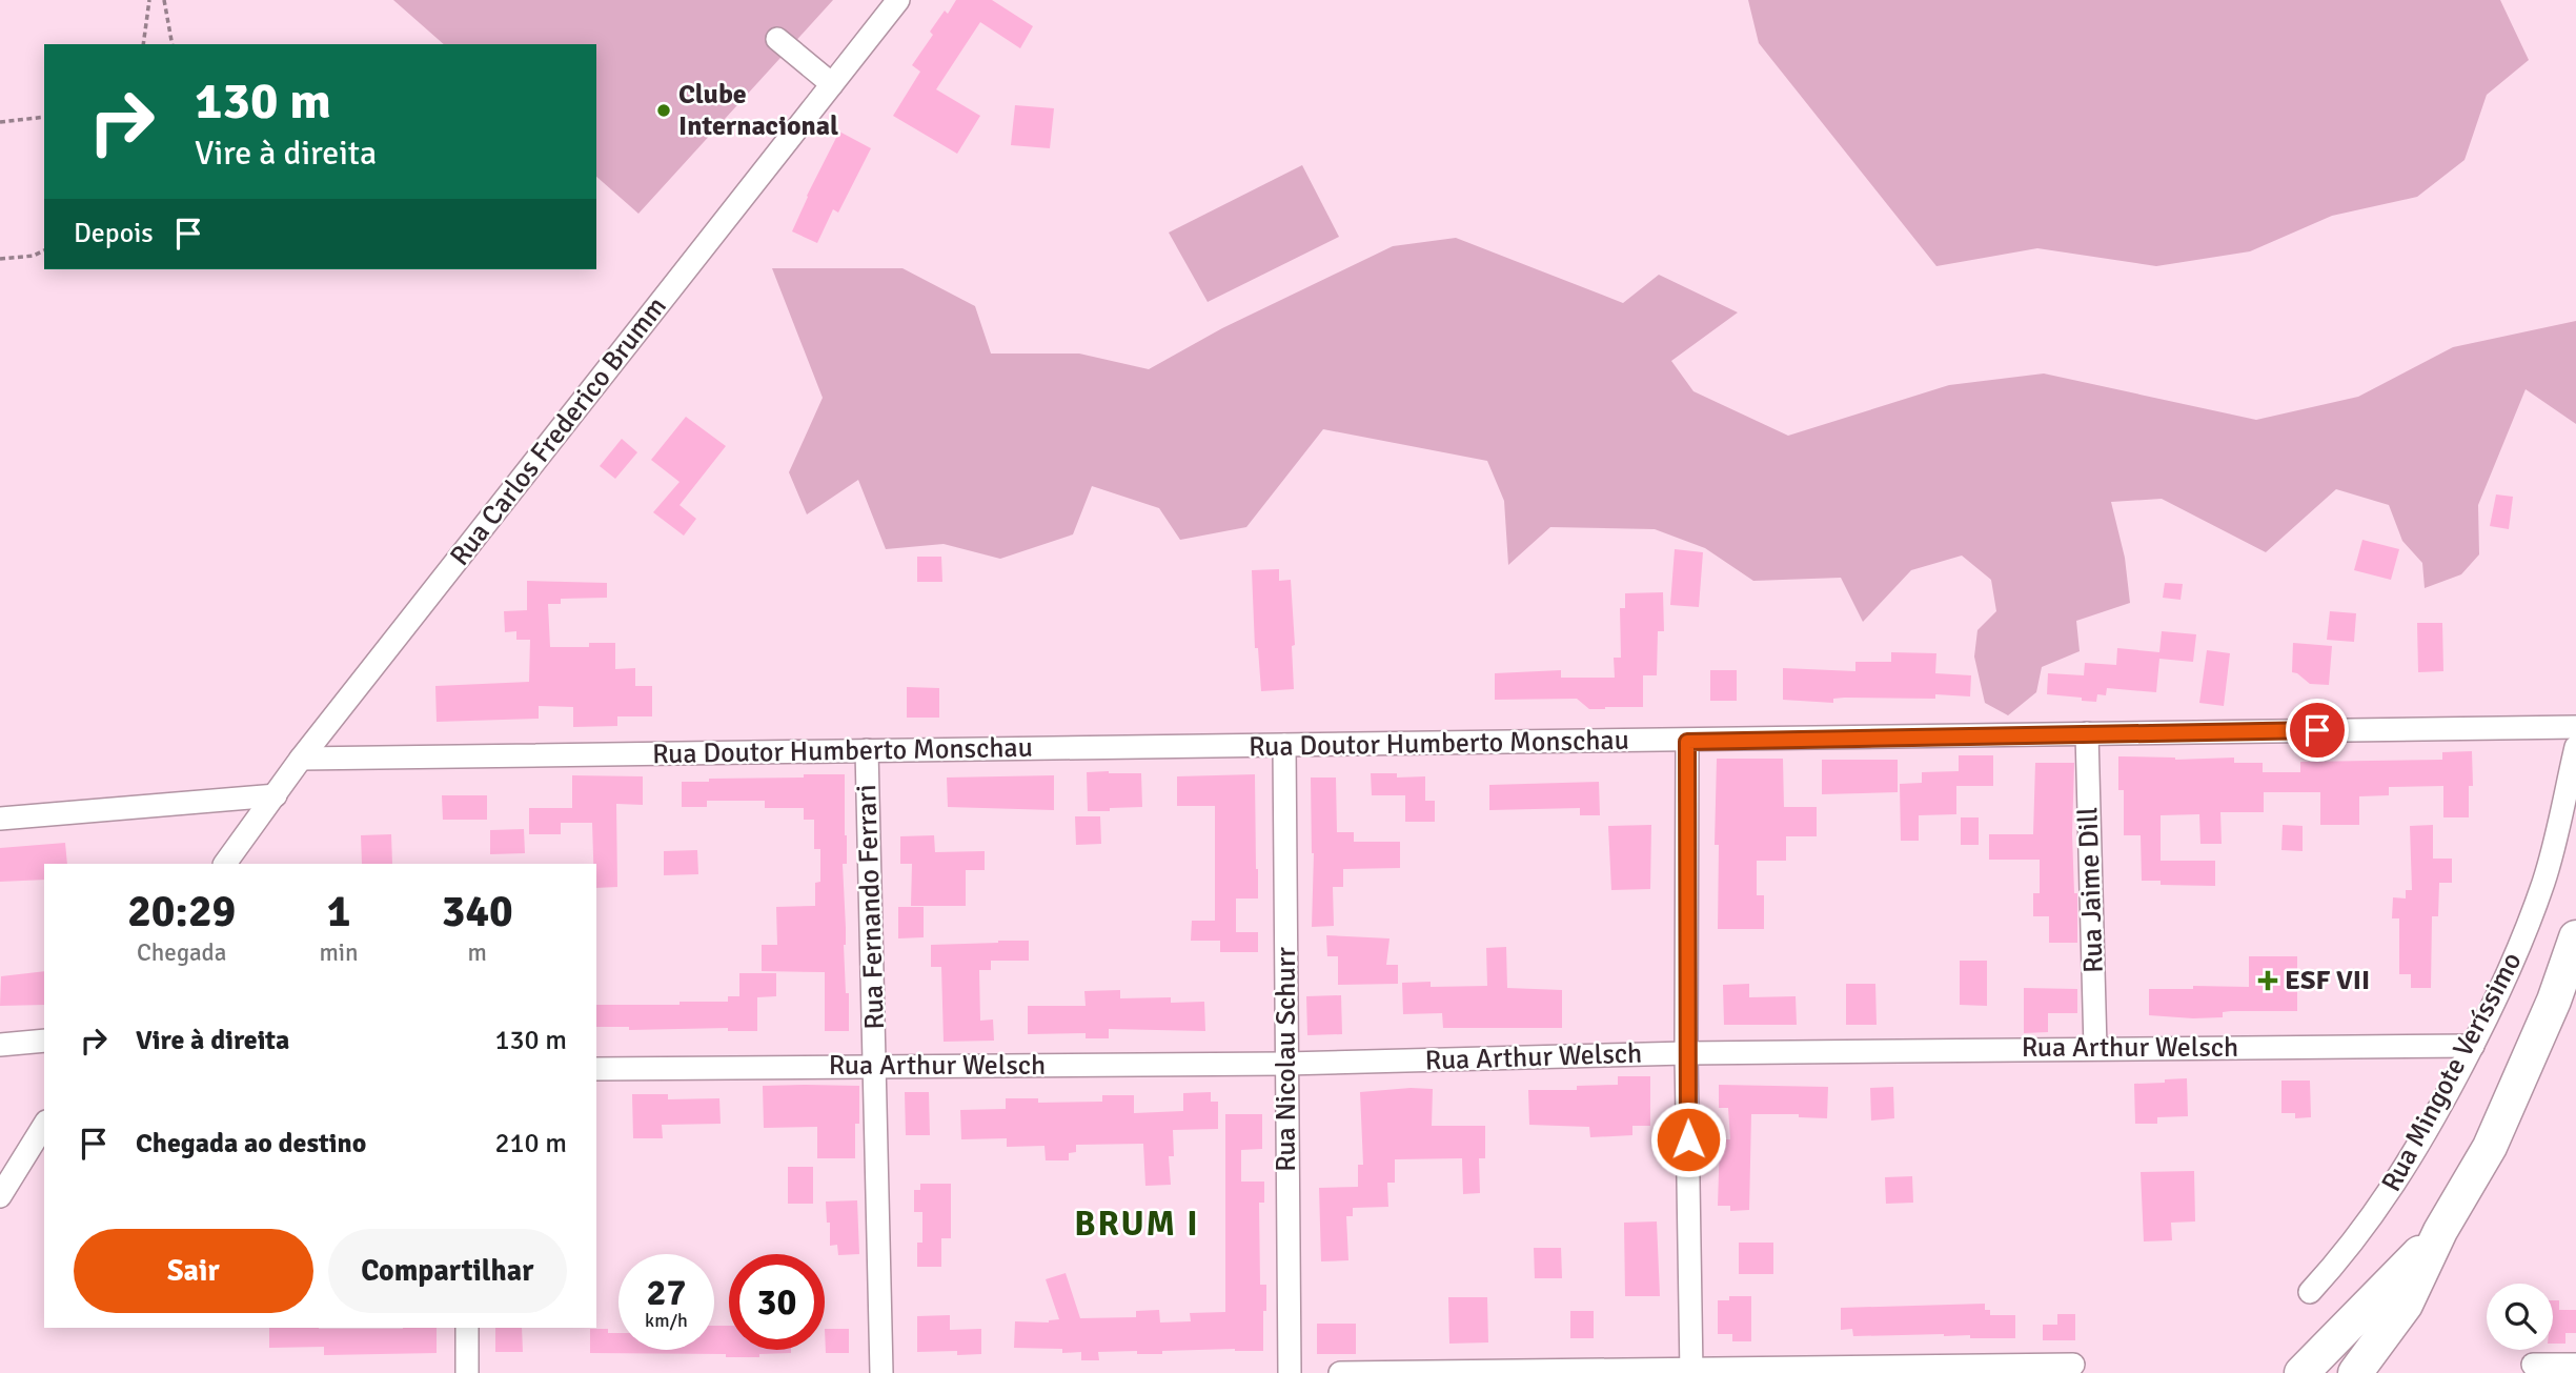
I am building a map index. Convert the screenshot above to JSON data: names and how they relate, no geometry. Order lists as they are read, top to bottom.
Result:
{
  "streets": {
    "street": [
      "Rua Carlos Frederico Brumm",
      "Rua Doutor Humberto Monschau",
      "Rua Jaime Dill",
      "Rua Fernando Ferrari",
      "Rua Arthur Welsch",
      "Rua Nicolau Schurr",
      "Rua Mingote Veríssimo"
    ]
  },
  "crossings": [
    ["Rua Carlos Frederico Brumm", "Rua Doutor Humberto Monschau"],
    ["Rua Doutor Humberto Monschau", "Rua Jaime Dill"],
    ["Rua Doutor Humberto Monschau", "Rua Fernando Ferrari"],
    ["Rua Doutor Humberto Monschau", "Rua Nicolau Schurr"],
    ["Rua Jaime Dill", "Rua Arthur Welsch"],
    ["Rua Fernando Ferrari", "Rua Arthur Welsch"],
    ["Rua Arthur Welsch", "Rua Nicolau Schurr"],
    ["Rua Arthur Welsch", "Rua Mingote Veríssimo"]
  ],
  "districts": ["BRUM I"],
  "places": {
    "other": ["Clube Internacional"],
    "health": ["ESF VII"]
  },
  "page": {
    "turn": ["130 m", "Vire à direita"],
    "then": "Depois",
    "eta": [
      "20:29",
      "Chegada",
      "1",
      "min",
      "340",
      "m"
    ],
    "list": [
      {
        "name": "Vire à direita",
        "value": "130 m"
      },
      {
        "name": "Chegada ao destino",
        "value": "210 m"
      }
    ],
    "buttons": ["Sair", "Compartilhar"],
    "speed": "27 km/h",
    "limit": "30"
  }
}
